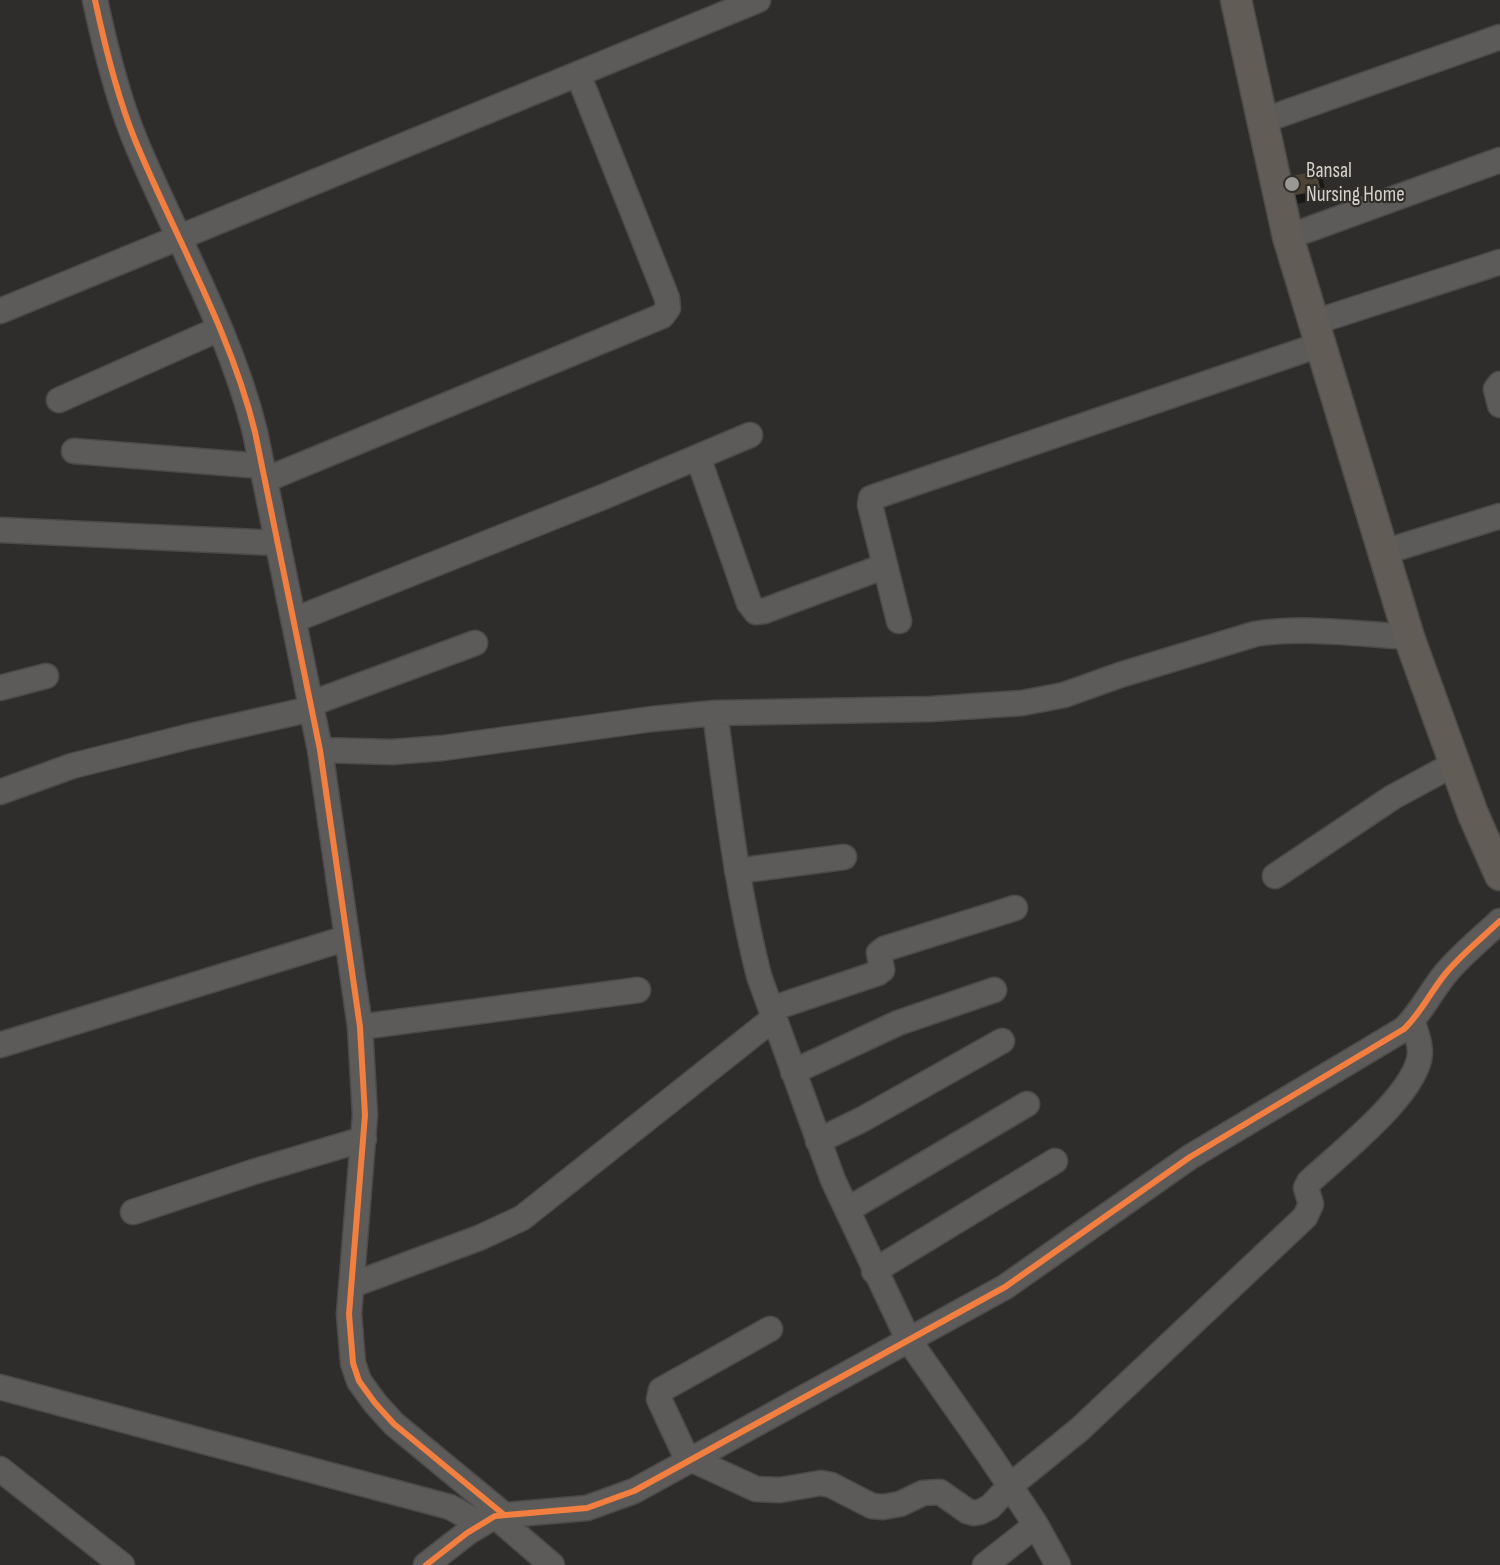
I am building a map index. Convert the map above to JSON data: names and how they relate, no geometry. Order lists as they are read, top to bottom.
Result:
{
  "places": ["Bansal Nursing Home"]
}
